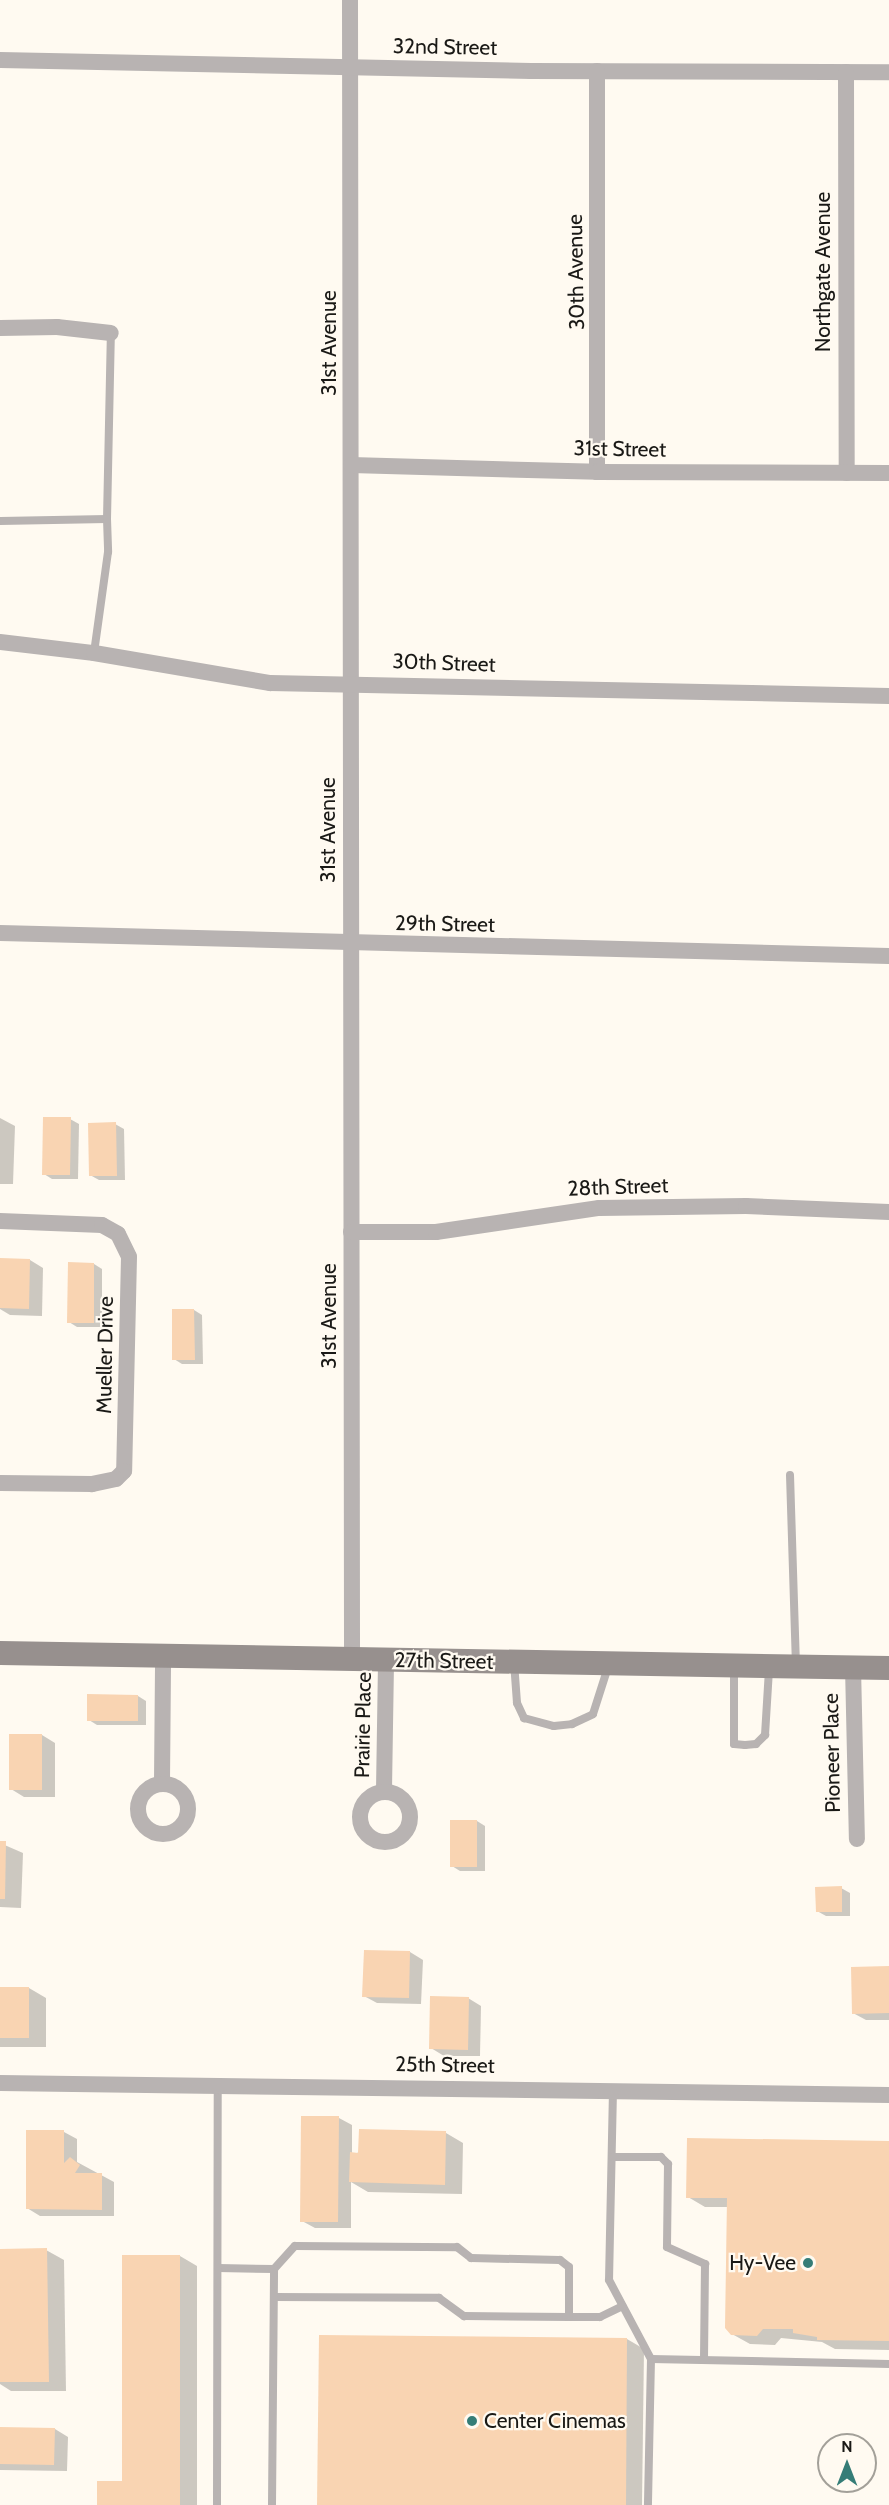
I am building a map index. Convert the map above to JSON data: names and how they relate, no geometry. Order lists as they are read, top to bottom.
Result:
{
  "streets": {
    "street": [
      "32nd Street",
      "30th Avenue",
      "Northgate Avenue",
      "31st Avenue",
      "31st Street",
      "30th Street",
      "29th Street",
      "28th Street",
      "Mueller Drive",
      "27th Street",
      "Prairie Place",
      "Pioneer Place",
      "25th Street"
    ]
  },
  "crossings": [
    ["32nd Street", "30th Avenue"],
    ["32nd Street", "Northgate Avenue"],
    ["32nd Street", "31st Avenue"],
    ["30th Avenue", "31st Street"],
    ["Northgate Avenue", "31st Street"],
    ["31st Avenue", "31st Street"],
    ["31st Avenue", "30th Street"],
    ["31st Avenue", "29th Street"],
    ["31st Avenue", "28th Street"],
    ["31st Avenue", "27th Street"],
    ["27th Street", "Prairie Place"],
    ["27th Street", "Pioneer Place"]
  ],
  "places": ["Hy-Vee", "Center Cinemas"],
  "north": "top"
}
